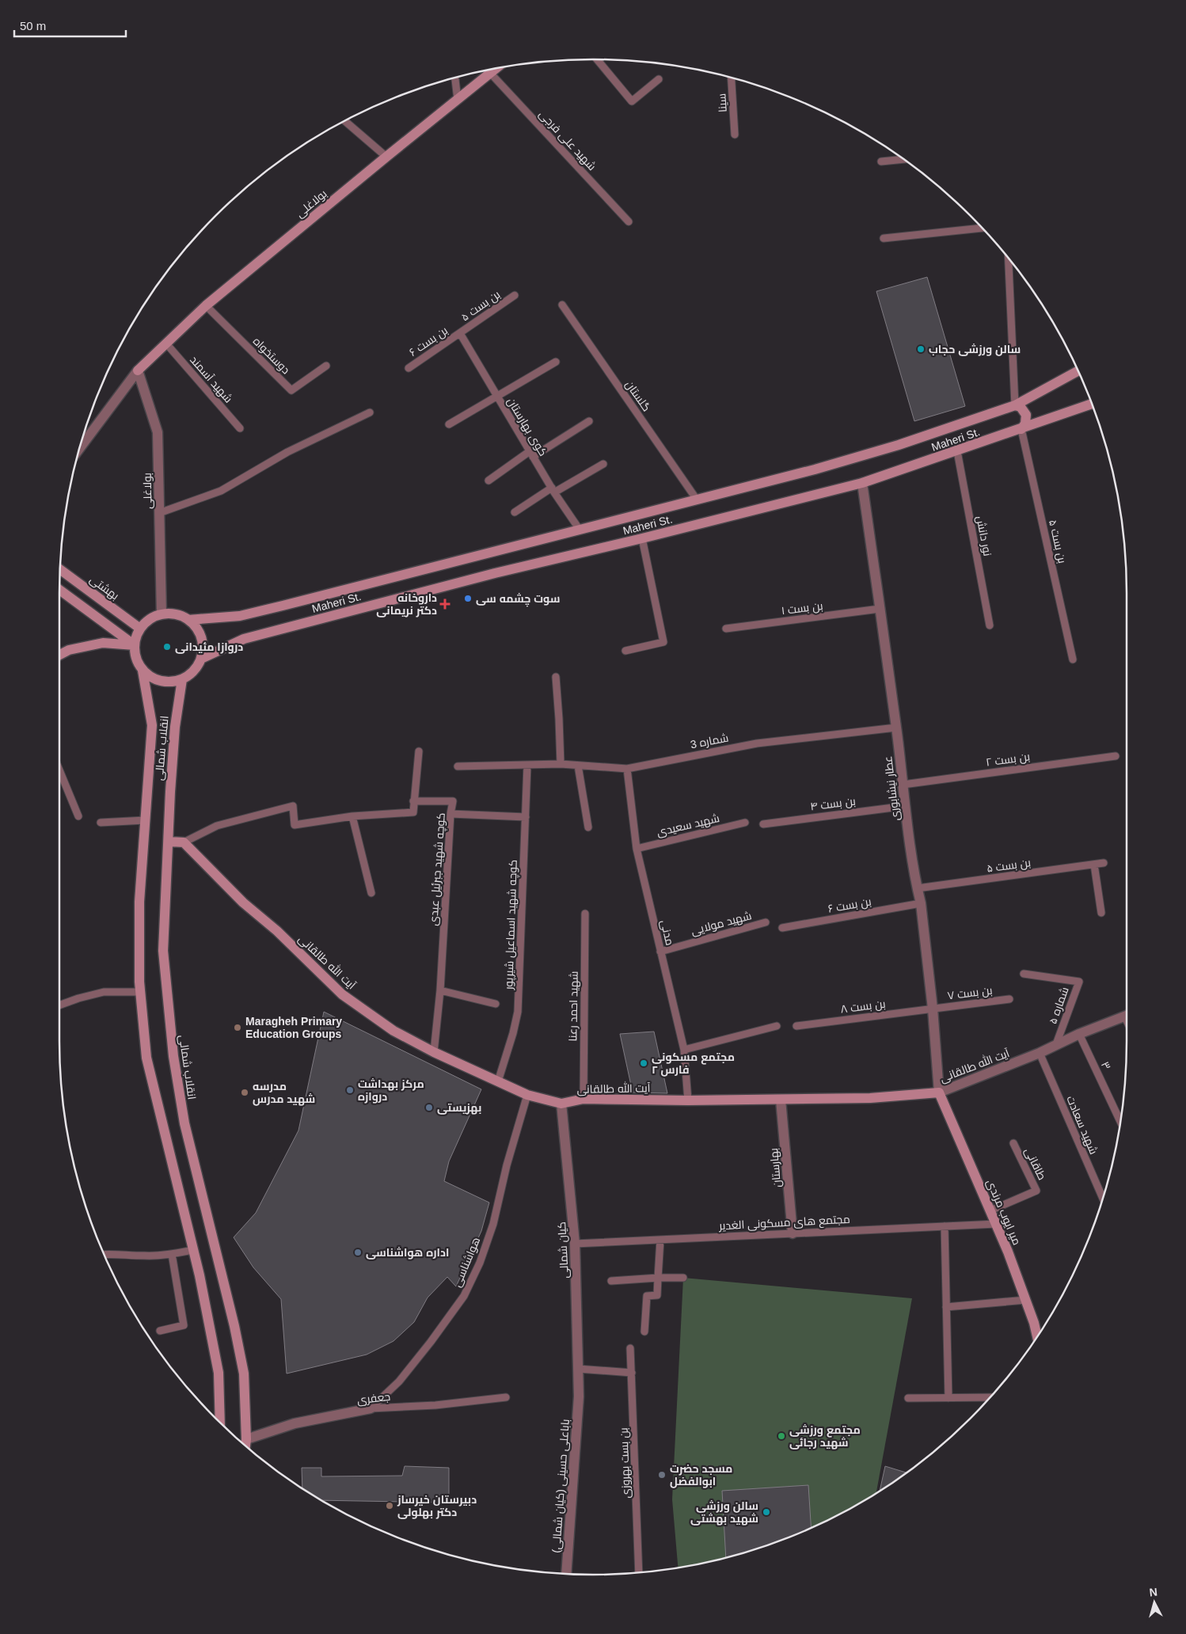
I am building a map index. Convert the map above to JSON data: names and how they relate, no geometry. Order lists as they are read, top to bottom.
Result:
{
  "streets": {
    "street": [
      "بولاغلی",
      "Maheri St.",
      "بهشتی",
      "انقلاب شمالی",
      "عطار نیشابوری",
      "آیت الله طالقانی",
      "بهارستان",
      "میر ایوب مرندی",
      "کیان شمالی",
      "جعفری",
      "باباعلی حسینی (کیان شمالی)"
    ],
    "lane": [
      "سینا",
      "شهید علی فرجی",
      "بن بست ۵",
      "بن بست ۶",
      "دوستخواه",
      "شهید آسمند",
      "گلستان",
      "کوی بهارستان",
      "نور دانش",
      "بن بست ۱",
      "شماره 3",
      "بن بست ۲",
      "بن بست ۴",
      "شهید سعیدی",
      "کوچه شهید جبرئیل عبدی",
      "شهید مولایی",
      "کوچه شهید اسماعیل شیرپور",
      "مدنی",
      "بن بست ۷",
      "شماره ۵",
      "شهید احمد رعنا",
      "بن بست ۸",
      "۳",
      "شهید سعادت",
      "طاقانی",
      "مجتمع های مسکونی الغدیر",
      "هواشناسی",
      "بن بست بهروزی"
    ]
  },
  "crossings": [
    ["شهید علی فرجی", "بولاغلی"],
    ["بولاغلی", "دوستخواه"],
    ["بولاغلی", "شهید آسمند"],
    ["بولاغلی", "Maheri St."],
    ["بولاغلی", "بهشتی"],
    ["بولاغلی", "انقلاب شمالی"],
    ["بن بست ۵", "بن بست ۶"],
    ["بن بست ۵", "کوی بهارستان"],
    ["بن بست ۵", "Maheri St."],
    ["بن بست ۵", "عطار نیشابوری"],
    ["بن بست ۶", "کوی بهارستان"],
    ["بن بست ۶", "عطار نیشابوری"],
    ["گلستان", "Maheri St."],
    ["کوی بهارستان", "Maheri St."],
    ["Maheri St.", "نور دانش"],
    ["Maheri St.", "بهشتی"],
    ["Maheri St.", "انقلاب شمالی"],
    ["Maheri St.", "عطار نیشابوری"],
    ["بهشتی", "انقلاب شمالی"],
    ["بن بست ۱", "عطار نیشابوری"],
    ["شماره 3", "عطار نیشابوری"],
    ["شماره 3", "کوچه شهید اسماعیل شیرپور"],
    ["شماره 3", "مدنی"],
    ["انقلاب شمالی", "جعفری"],
    ["بن بست ۲", "عطار نیشابوری"],
    ["عطار نیشابوری", "بن بست ۴"],
    ["عطار نیشابوری", "آیت الله طالقانی"],
    ["عطار نیشابوری", "بن بست ۷"],
    ["عطار نیشابوری", "بن بست ۸"],
    ["عطار نیشابوری", "میر ایوب مرندی"],
    ["شهید سعیدی", "مدنی"],
    ["کوچه شهید جبرئیل عبدی", "آیت الله طالقانی"],
    ["شهید مولایی", "مدنی"],
    ["کوچه شهید اسماعیل شیرپور", "آیت الله طالقانی"],
    ["مدنی", "آیت الله طالقانی"],
    ["آیت الله طالقانی", "شماره ۵"],
    ["آیت الله طالقانی", "شهید احمد رعنا"],
    ["آیت الله طالقانی", "۳"],
    ["آیت الله طالقانی", "شهید سعادت"],
    ["آیت الله طالقانی", "بهارستان"],
    ["آیت الله طالقانی", "میر ایوب مرندی"],
    ["آیت الله طالقانی", "کیان شمالی"],
    ["آیت الله طالقانی", "هواشناسی"],
    ["بن بست ۷", "بن بست ۸"],
    ["طاقانی", "میر ایوب مرندی"],
    ["بهارستان", "مجتمع های مسکونی الغدیر"],
    ["میر ایوب مرندی", "مجتمع های مسکونی الغدیر"],
    ["مجتمع های مسکونی الغدیر", "کیان شمالی"],
    ["کیان شمالی", "باباعلی حسینی (کیان شمالی)"],
    ["هواشناسی", "جعفری"]
  ],
  "places": {
    "other": [
      "سالن ورزشی حجاب",
      "سوت چشمه سی",
      "دروازا مئیدانی",
      "Maragheh Primary Education Groups",
      "مجتمع مسکونی فارس ۲",
      "مرکز بهداشت دروازه",
      "مدرسه شهید مدرس",
      "بهزیستی",
      "اداره هواشناسی",
      "مجتمع ورزشی شهید رجائی",
      "مسجد حضرت ابوالفضل",
      "دبیرستان خیرساز دکتر بهلولی",
      "سالن ورزشی شهید بهشتی"
    ],
    "health": ["داروخانه دكتر نریمانی"]
  },
  "scale_bar": "50 m",
  "north": "top"
}
